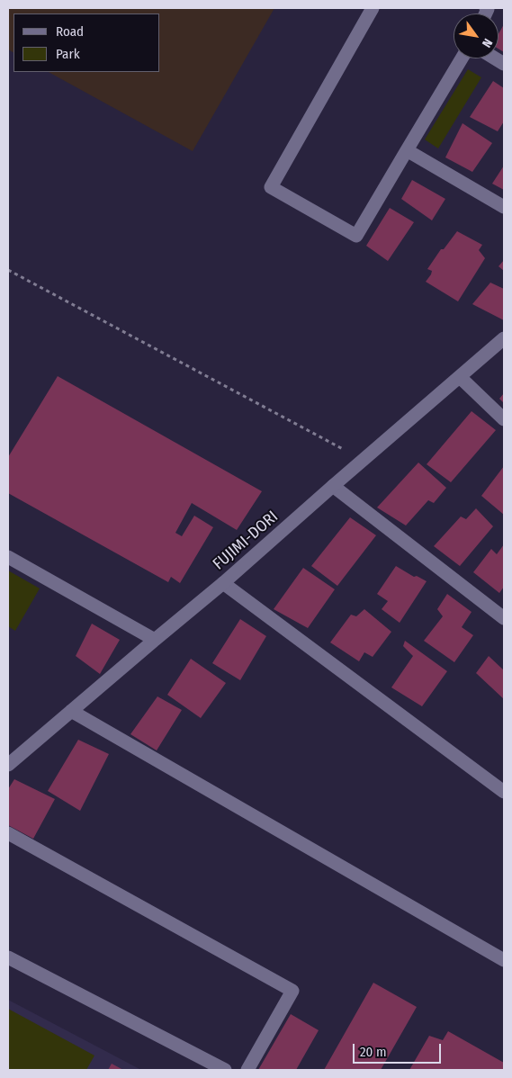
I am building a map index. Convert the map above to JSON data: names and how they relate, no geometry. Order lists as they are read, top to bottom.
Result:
{
  "streets": {
    "street": ["FUJIMI-DORI"]
  },
  "legend": ["Road", "Park"],
  "scale_bar": "20 m",
  "north": "bottom right"
}
